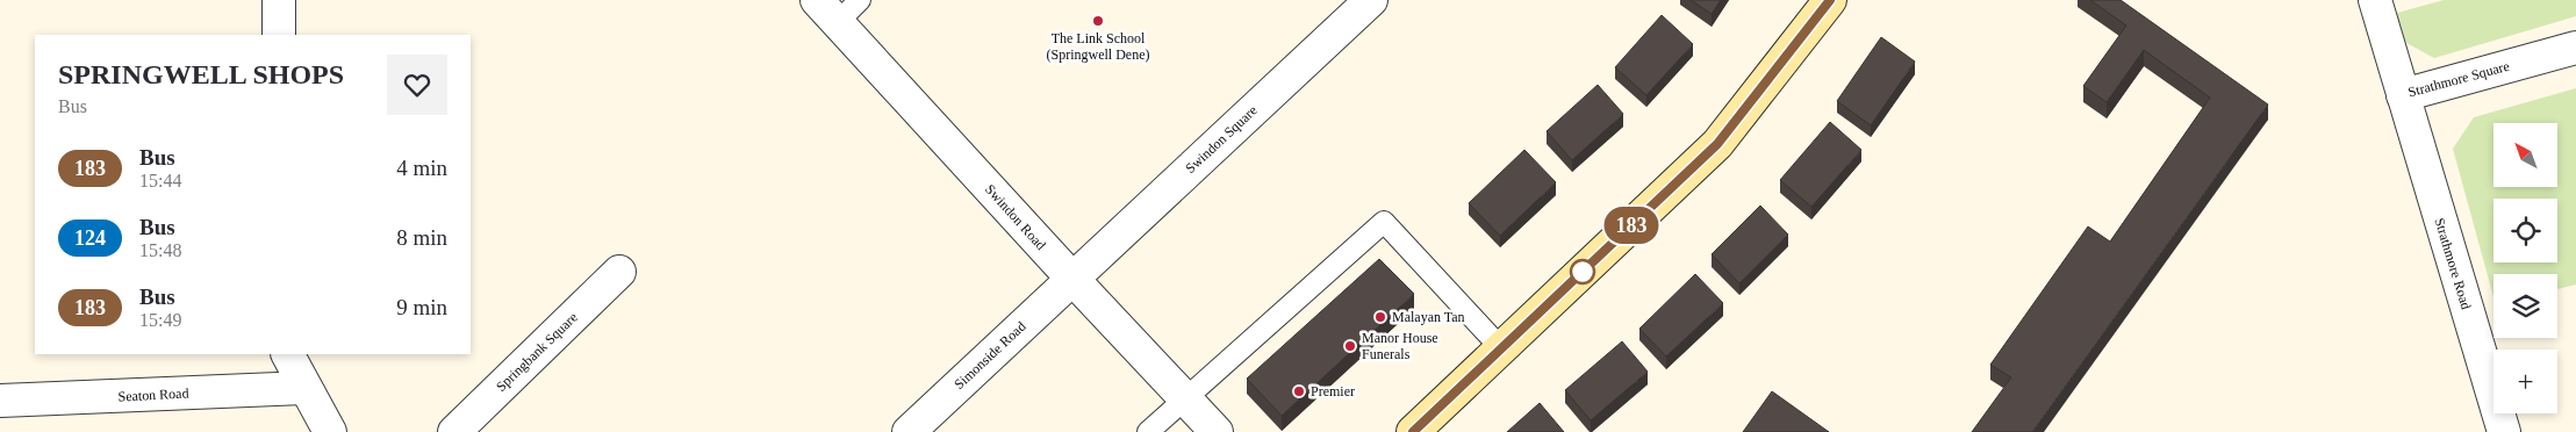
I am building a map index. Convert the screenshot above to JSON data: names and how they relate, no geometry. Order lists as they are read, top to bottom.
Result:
{
  "streets": {
    "street": [
      "Strathmore Square",
      "Swindon Square",
      "Swindon Road",
      "Strathmore Road",
      "Springbank Square",
      "Simonside Road",
      "Seaton Road"
    ]
  },
  "crossings": [
    ["Strathmore Square", "Strathmore Road"],
    ["Swindon Square", "Swindon Road"],
    ["Swindon Square", "Simonside Road"],
    ["Swindon Road", "Simonside Road"]
  ],
  "places": [
    "The Link School (Springwell Dene)",
    "Malayan Tan",
    "Manor House Funerals",
    "Premier"
  ],
  "lines": ["bus line 183"],
  "north": "top left",
  "page": {
    "on_map": "183",
    "heading": ["SPRINGWELL SHOPS", "Bus"],
    "map_buttons": "+",
    "list": [
      {
        "mark": "183",
        "name": "Bus",
        "note": "15:44",
        "value": "4 min"
      },
      {
        "mark": "124",
        "name": "Bus",
        "note": "15:48",
        "value": "8 min"
      },
      {
        "mark": "183",
        "name": "Bus",
        "note": "15:49",
        "value": "9 min"
      }
    ]
  }
}
